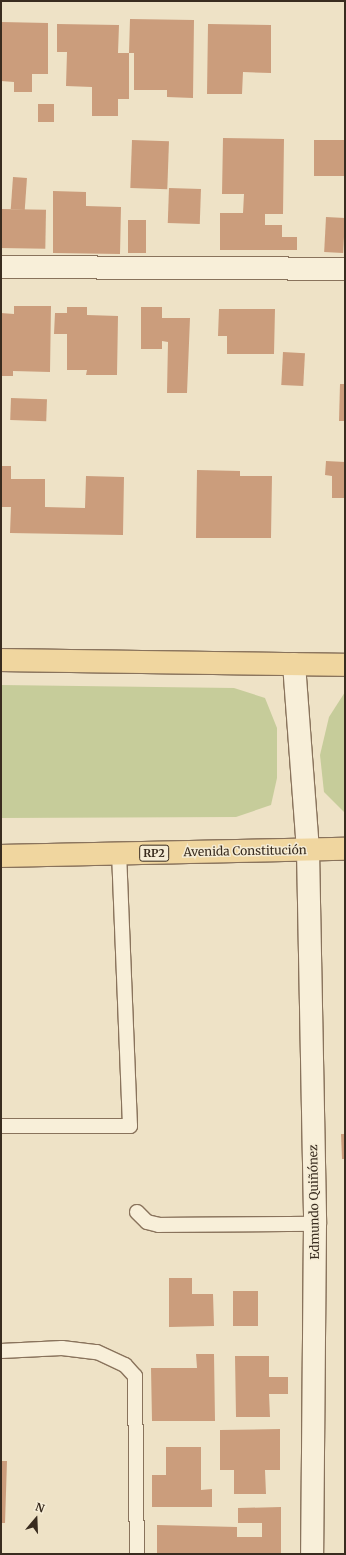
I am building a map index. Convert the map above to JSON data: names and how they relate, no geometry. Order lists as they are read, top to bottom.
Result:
{
  "streets": {
    "main road": ["Avenida Constitución", "RP2"],
    "street": ["Edmundo Quiñónez"]
  },
  "crossings": [
    ["Avenida Constitución", "Edmundo Quiñónez"]
  ],
  "north": "top"
}
